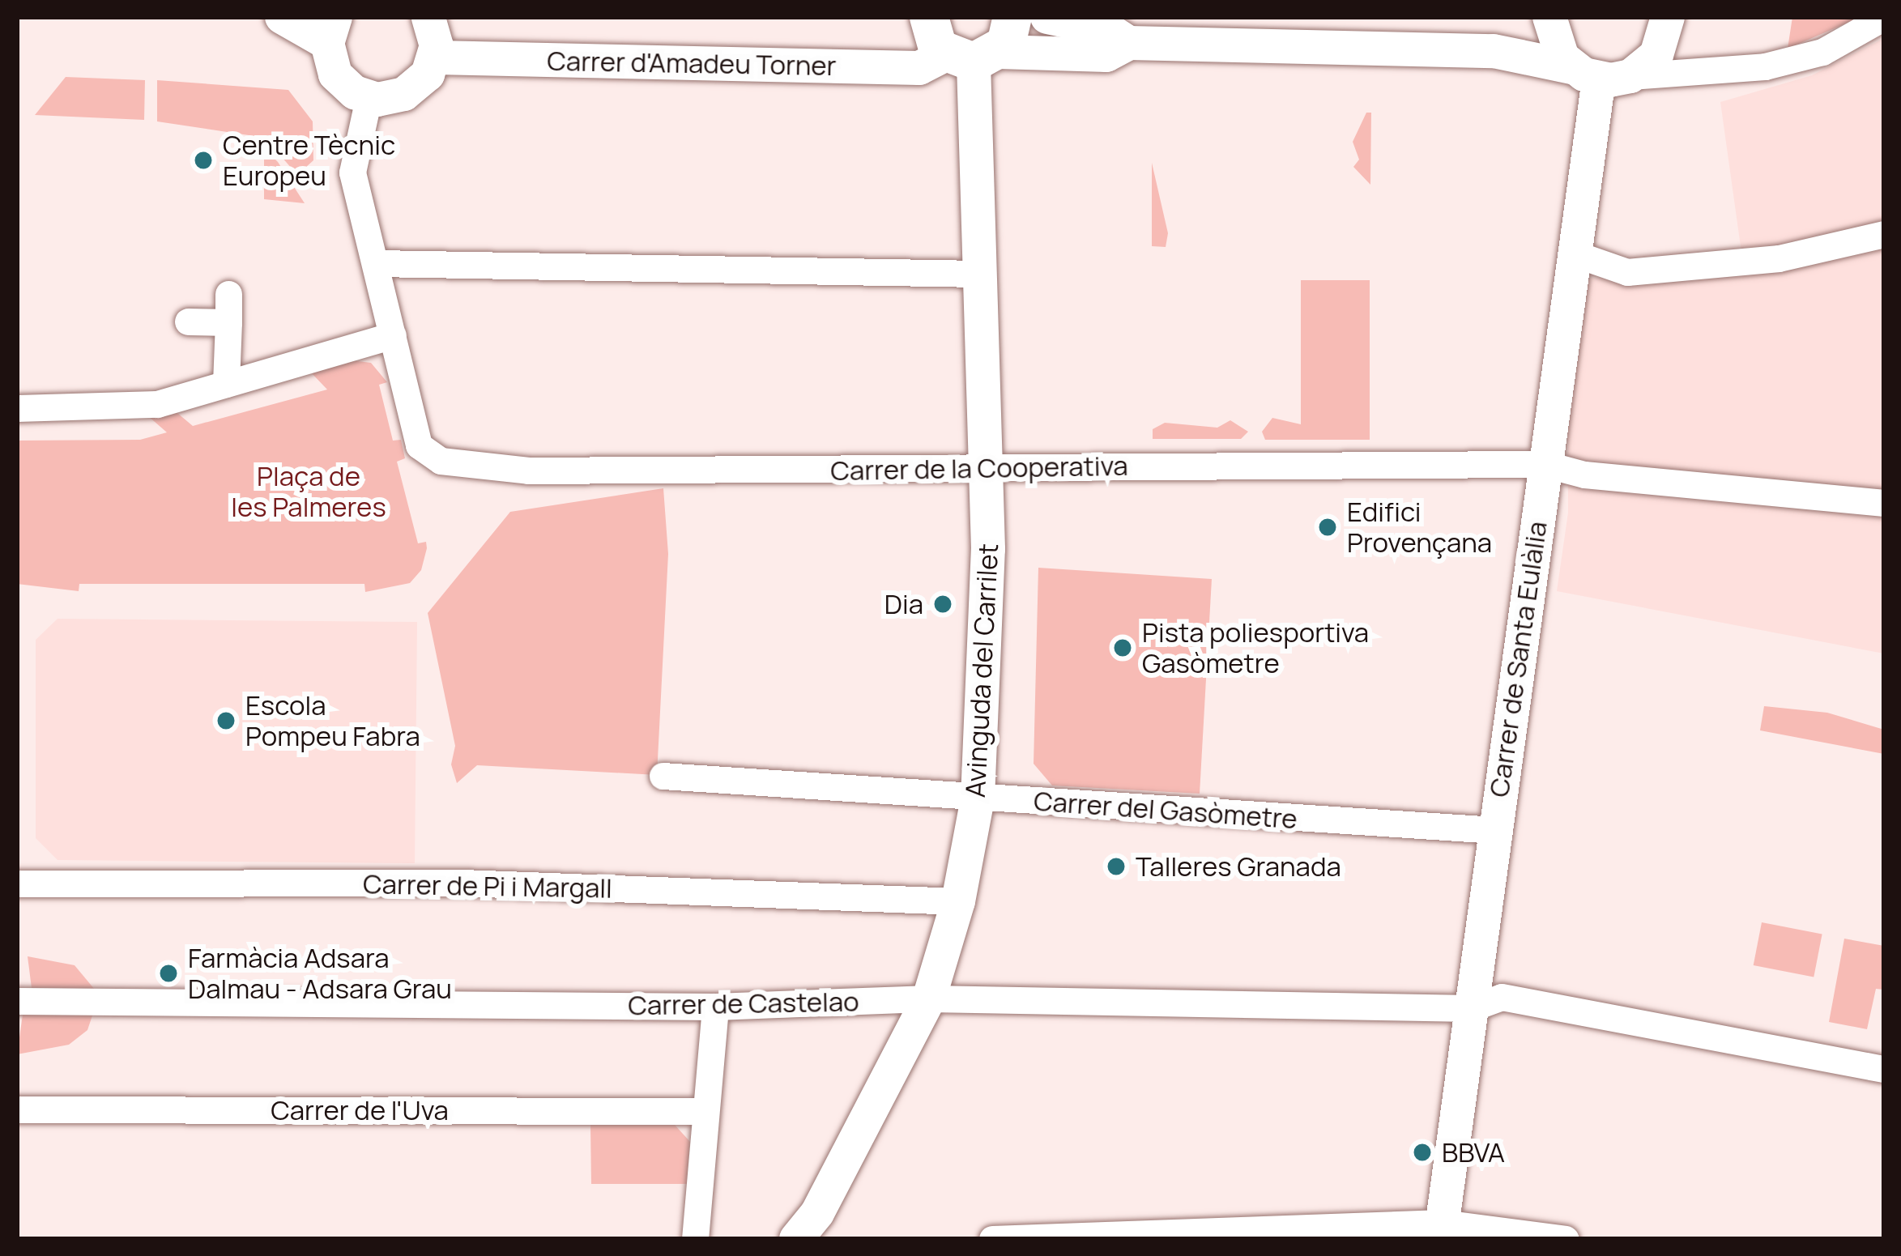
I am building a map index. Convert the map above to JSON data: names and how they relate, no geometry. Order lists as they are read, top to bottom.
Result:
{
  "streets": {
    "street": [
      "Carrer d'Amadeu Torner",
      "Carrer de la Cooperativa",
      "Carrer de Santa Eulàlia",
      "Avinguda del Carrilet",
      "Carrer del Gasòmetre",
      "Carrer de Pi i Margall",
      "Carrer de Castelao",
      "Carrer de l'Uva"
    ]
  },
  "crossings": [
    ["Carrer d'Amadeu Torner", "Carrer de Santa Eulàlia"],
    ["Carrer d'Amadeu Torner", "Avinguda del Carrilet"],
    ["Carrer de la Cooperativa", "Carrer de Santa Eulàlia"],
    ["Carrer de la Cooperativa", "Avinguda del Carrilet"],
    ["Carrer de Santa Eulàlia", "Carrer del Gasòmetre"],
    ["Carrer de Santa Eulàlia", "Carrer de Castelao"],
    ["Avinguda del Carrilet", "Carrer del Gasòmetre"],
    ["Avinguda del Carrilet", "Carrer de Pi i Margall"],
    ["Avinguda del Carrilet", "Carrer de Castelao"]
  ],
  "parks": ["Plaça de les Palmeres"],
  "places": [
    "Centre Tècnic Europeu",
    "Edifici Provençana",
    "Dia",
    "Pista poliesportiva Gasòmetre",
    "Escola Pompeu Fabra",
    "Talleres Granada",
    "Farmàcia Adsara Dalmau - Adsara Grau",
    "BBVA"
  ]
}
